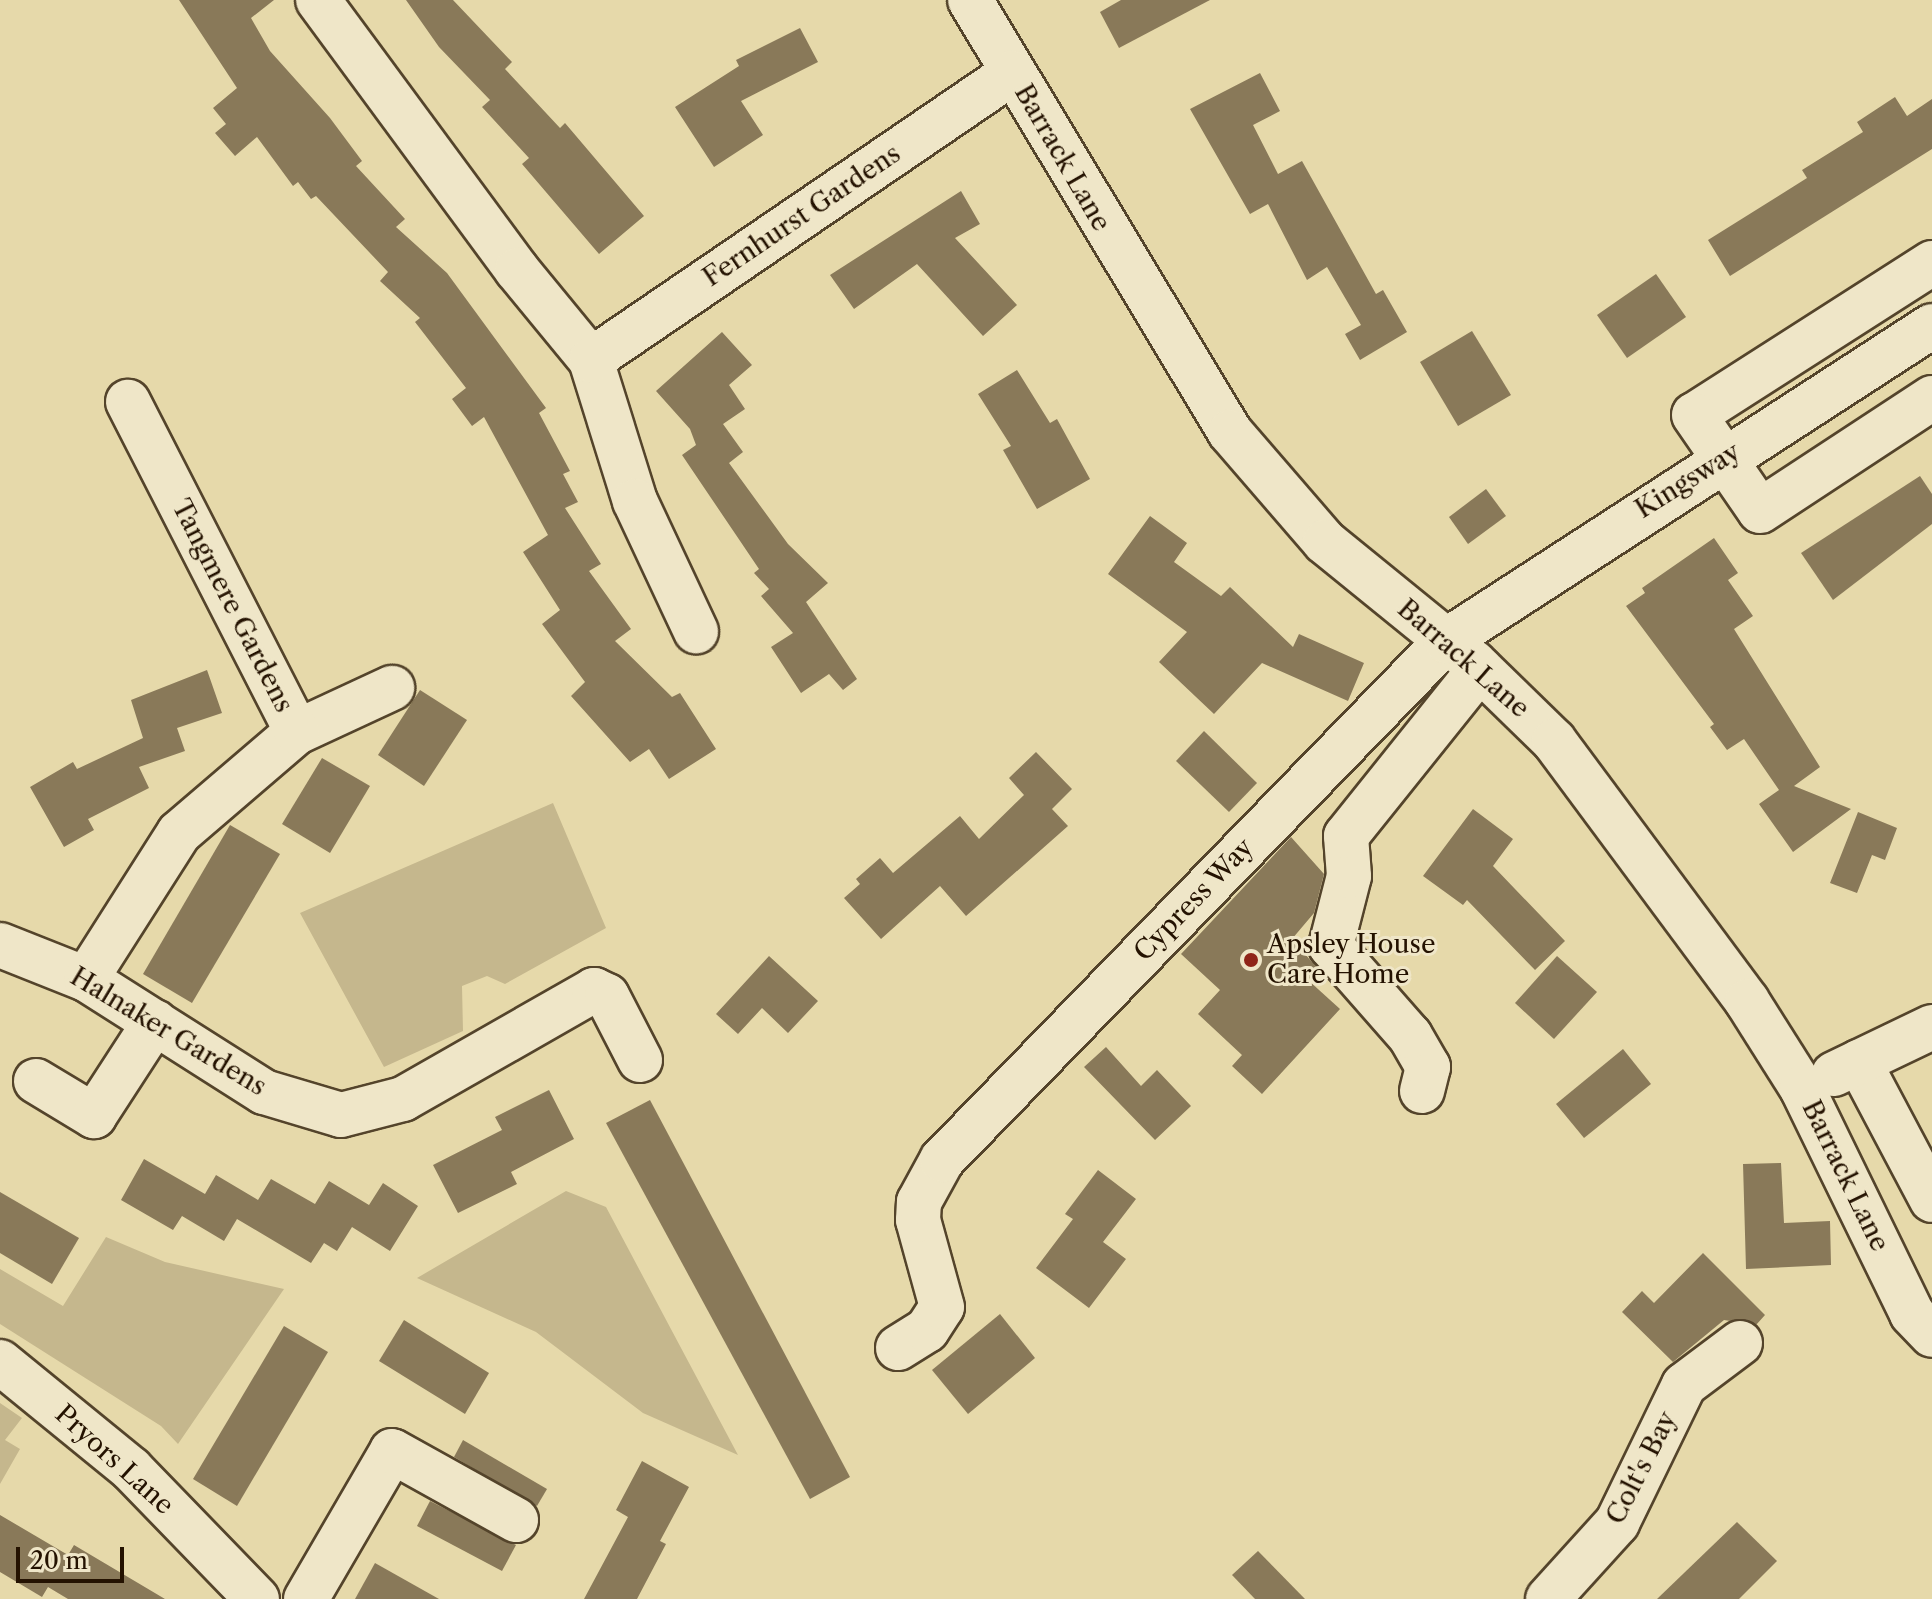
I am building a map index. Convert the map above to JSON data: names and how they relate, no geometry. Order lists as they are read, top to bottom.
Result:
{
  "streets": {
    "street": [
      "Barrack Lane",
      "Fernhurst Gardens",
      "Kingsway",
      "Tangmere Gardens",
      "Cypress Way",
      "Halnaker Gardens",
      "Pryors Lane",
      "Colt's Bay"
    ]
  },
  "crossings": [
    ["Barrack Lane", "Fernhurst Gardens"],
    ["Barrack Lane", "Kingsway"],
    ["Barrack Lane", "Cypress Way"],
    ["Kingsway", "Cypress Way"],
    ["Tangmere Gardens", "Halnaker Gardens"]
  ],
  "places": ["Apsley House Care Home"],
  "scale_bar": "20 m"
}
